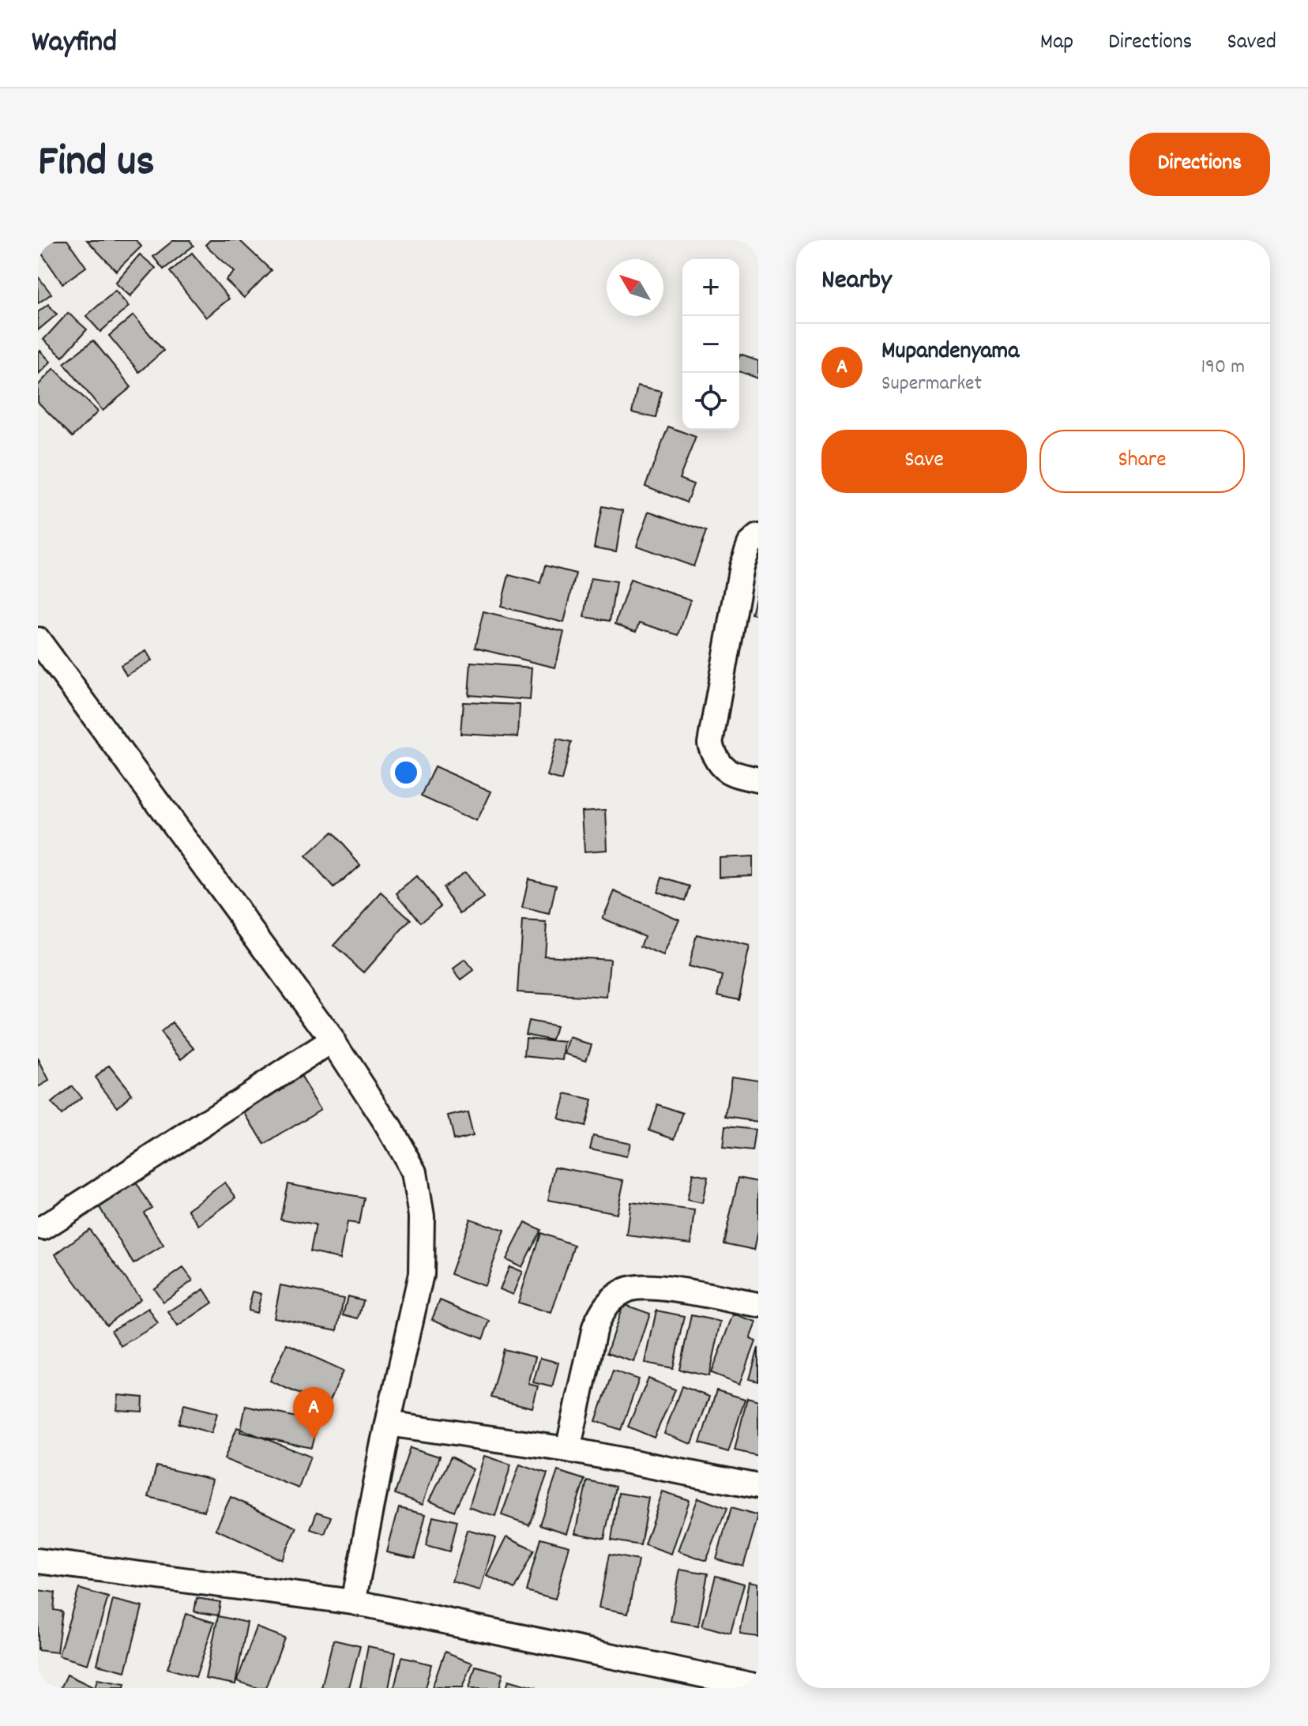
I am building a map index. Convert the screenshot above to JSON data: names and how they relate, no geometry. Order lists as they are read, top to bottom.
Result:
{
  "north": "top left",
  "page": {
    "header": "Wayfind",
    "nav": ["Map", "Directions", "Saved"],
    "title": "Find us",
    "buttons": [
      "Directions",
      ["Save", "Share"]
    ],
    "heading": "Nearby",
    "map_buttons": ["+", "−"],
    "list": [
      {
        "mark": "A",
        "name": "Mupandenyama",
        "note": "Supermarket",
        "value": "190 m"
      }
    ],
    "pins": "A"
  }
}
